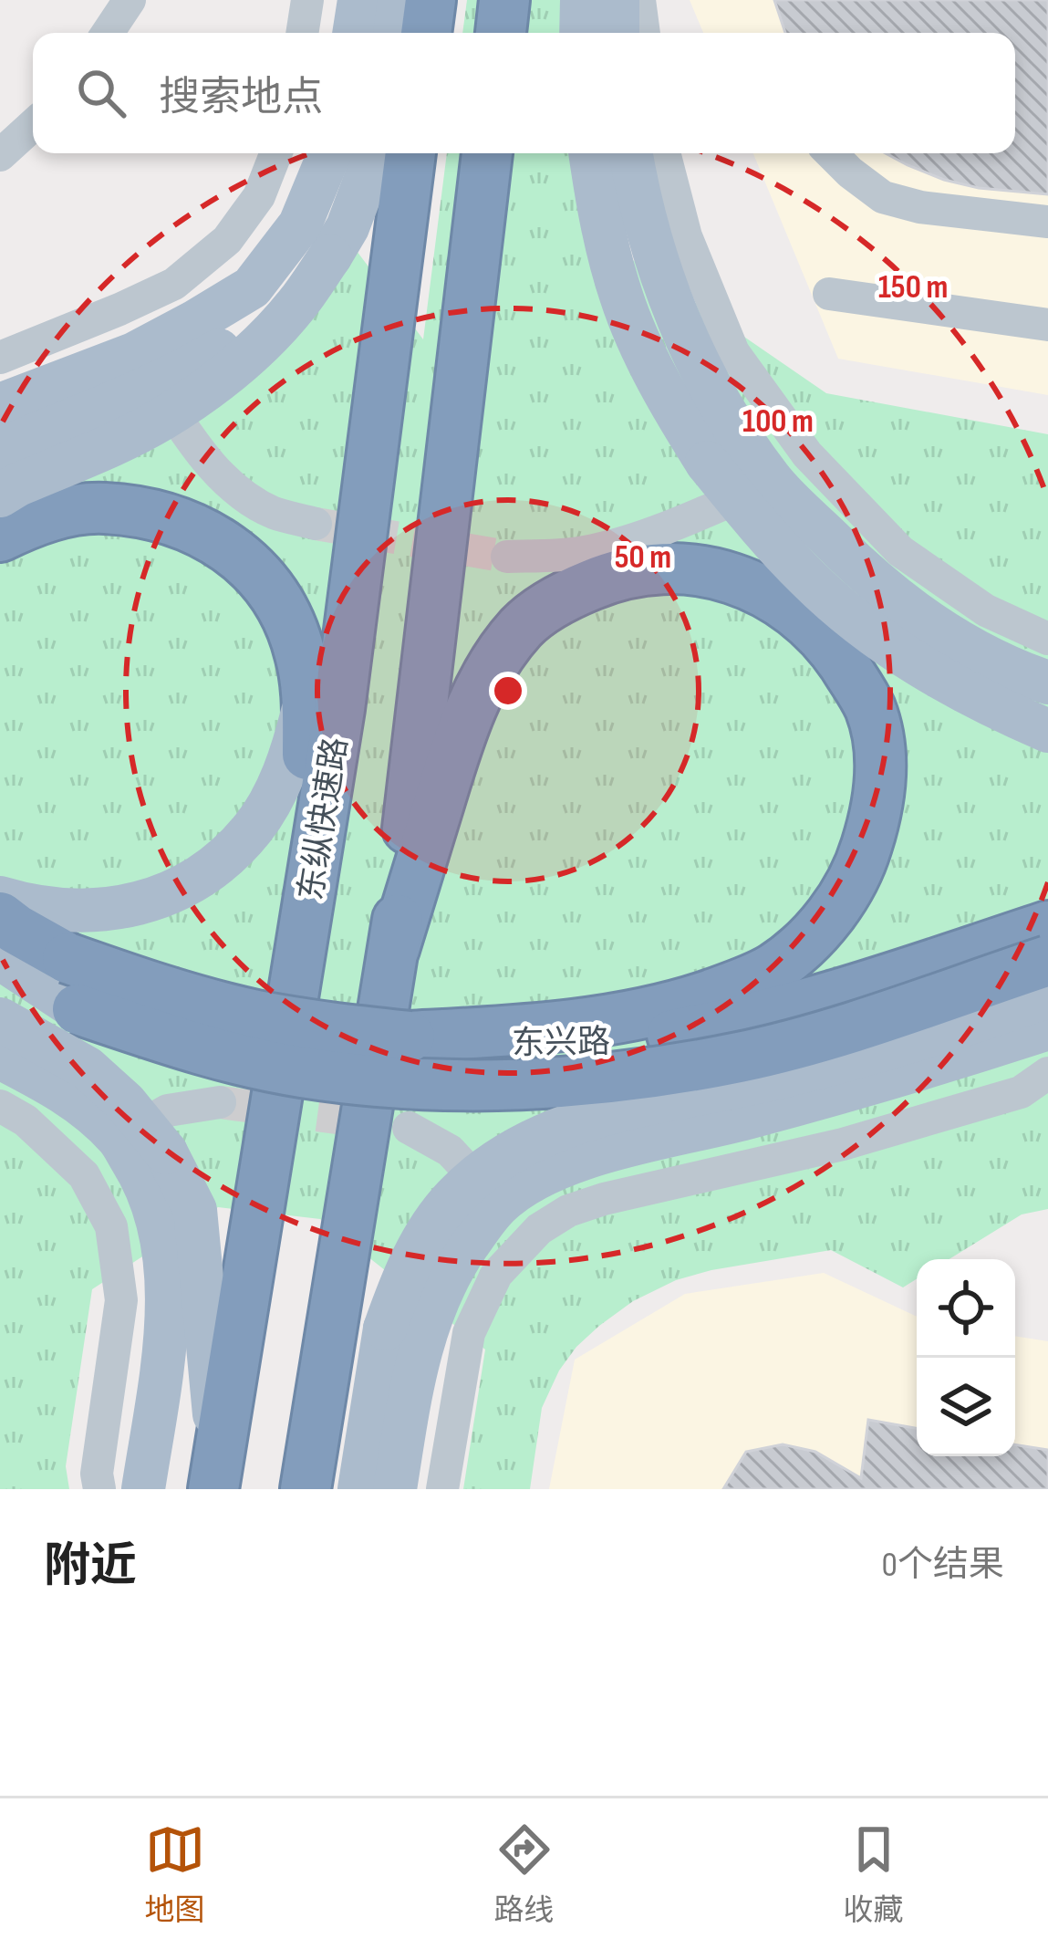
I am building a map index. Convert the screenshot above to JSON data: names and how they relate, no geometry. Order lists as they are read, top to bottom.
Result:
{
  "streets": {
    "highway": ["东纵快速路", "东兴路"]
  },
  "page": {
    "search": "搜索地点",
    "heading": ["附近", "0个结果"],
    "nav": ["地图", "路线", "收藏"]
  },
  "rings": ["150 m", "100 m", "50 m"]
}
